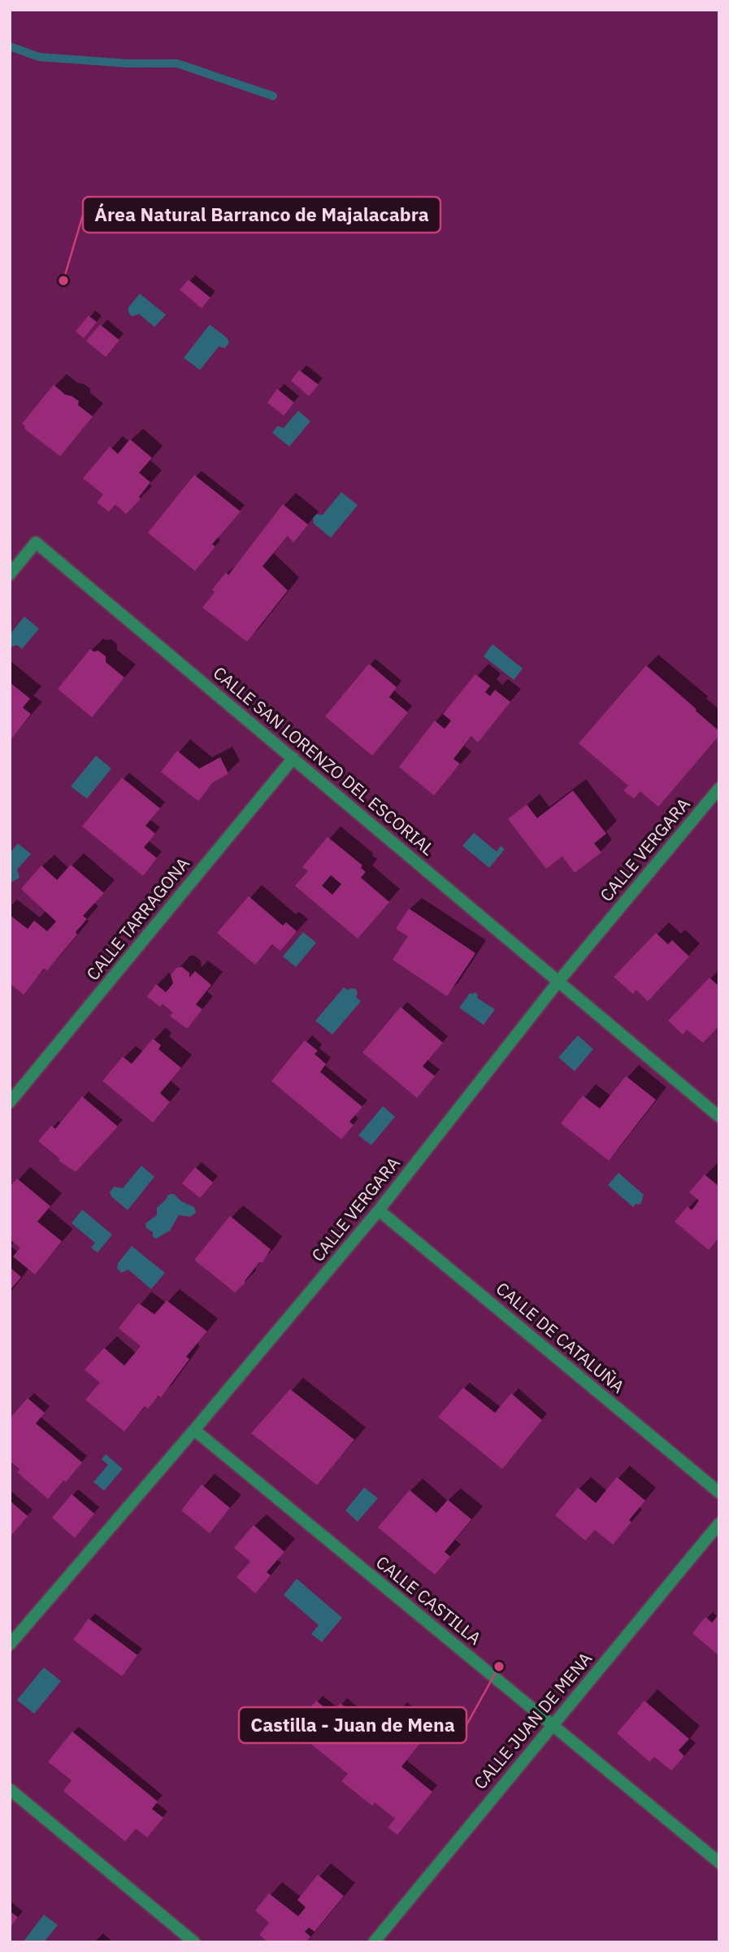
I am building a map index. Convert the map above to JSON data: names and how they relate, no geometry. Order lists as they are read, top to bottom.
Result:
{
  "streets": {
    "street": [
      "CALLE SAN LORENZO DEL ESCORIAL",
      "CALLE VERGARA",
      "CALLE TARRAGONA",
      "CALLE DE CATALUÑA",
      "CALLE CASTILLA",
      "CALLE JUAN DE MENA"
    ]
  },
  "crossings": [
    ["CALLE SAN LORENZO DEL ESCORIAL", "CALLE VERGARA"],
    ["CALLE SAN LORENZO DEL ESCORIAL", "CALLE TARRAGONA"],
    ["CALLE VERGARA", "CALLE DE CATALUÑA"],
    ["CALLE VERGARA", "CALLE CASTILLA"],
    ["CALLE CASTILLA", "CALLE JUAN DE MENA"]
  ],
  "places": ["Área Natural Barranco de Majalacabra", "Castilla - Juan de Mena"]
}
